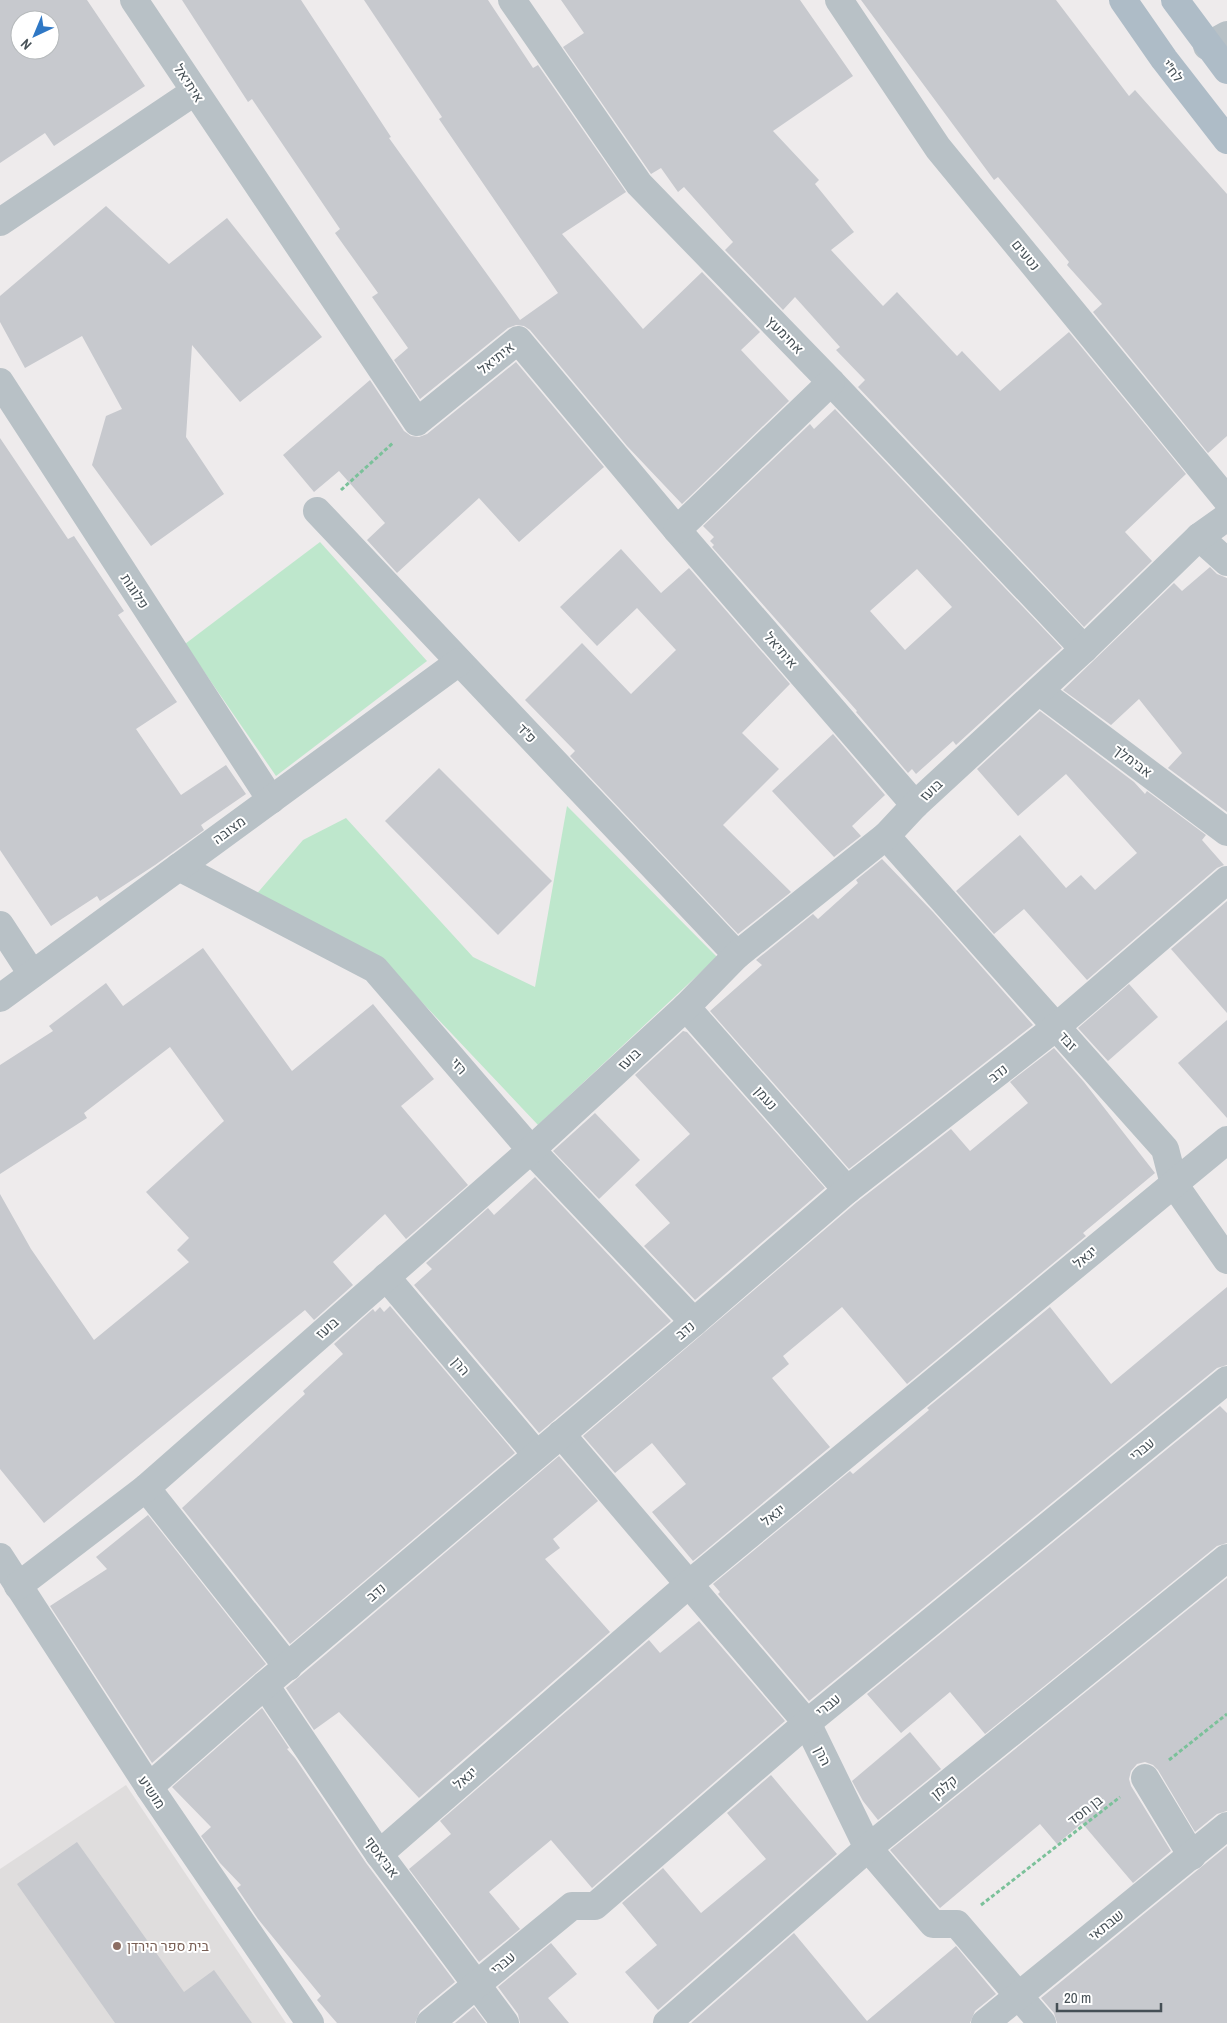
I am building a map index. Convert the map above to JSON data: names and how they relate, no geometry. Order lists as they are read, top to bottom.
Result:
{
  "streets": {
    "main road": ["לח\"י"],
    "street": [
      "איתיאל",
      "נטעים",
      "אחימעץ",
      "פלוגות",
      "פ\"ד",
      "אבימלך",
      "בועז",
      "מצובה",
      "זבד",
      "רזי",
      "נדב",
      "נעמן",
      "יגאל",
      "הרן",
      "עברי",
      "קלמן",
      "מושיע",
      "אביאסף",
      "שבתאי"
    ],
    "path": ["בן חסד"]
  },
  "crossings": [
    ["איתיאל", "בועז"],
    ["אחימעץ", "בועז"],
    ["פלוגות", "מצובה"],
    ["פ\"ד", "בועז"],
    ["פ\"ד", "מצובה"],
    ["אבימלך", "בועז"],
    ["בועז", "זבד"],
    ["בועז", "רזי"],
    ["בועז", "נעמן"],
    ["בועז", "הרן"],
    ["בועז", "מושיע"],
    ["מצובה", "רזי"],
    ["זבד", "נדב"],
    ["זבד", "יגאל"],
    ["רזי", "נדב"],
    ["נדב", "נעמן"],
    ["נדב", "הרן"],
    ["נדב", "מושיע"],
    ["נדב", "אביאסף"],
    ["יגאל", "הרן"],
    ["יגאל", "אביאסף"],
    ["הרן", "עברי"],
    ["הרן", "קלמן"],
    ["הרן", "בן חסד"],
    ["עברי", "אביאסף"]
  ],
  "places": ["בית ספר הירדן"],
  "scale_bar": "20 m",
  "north": "bottom left"
}
